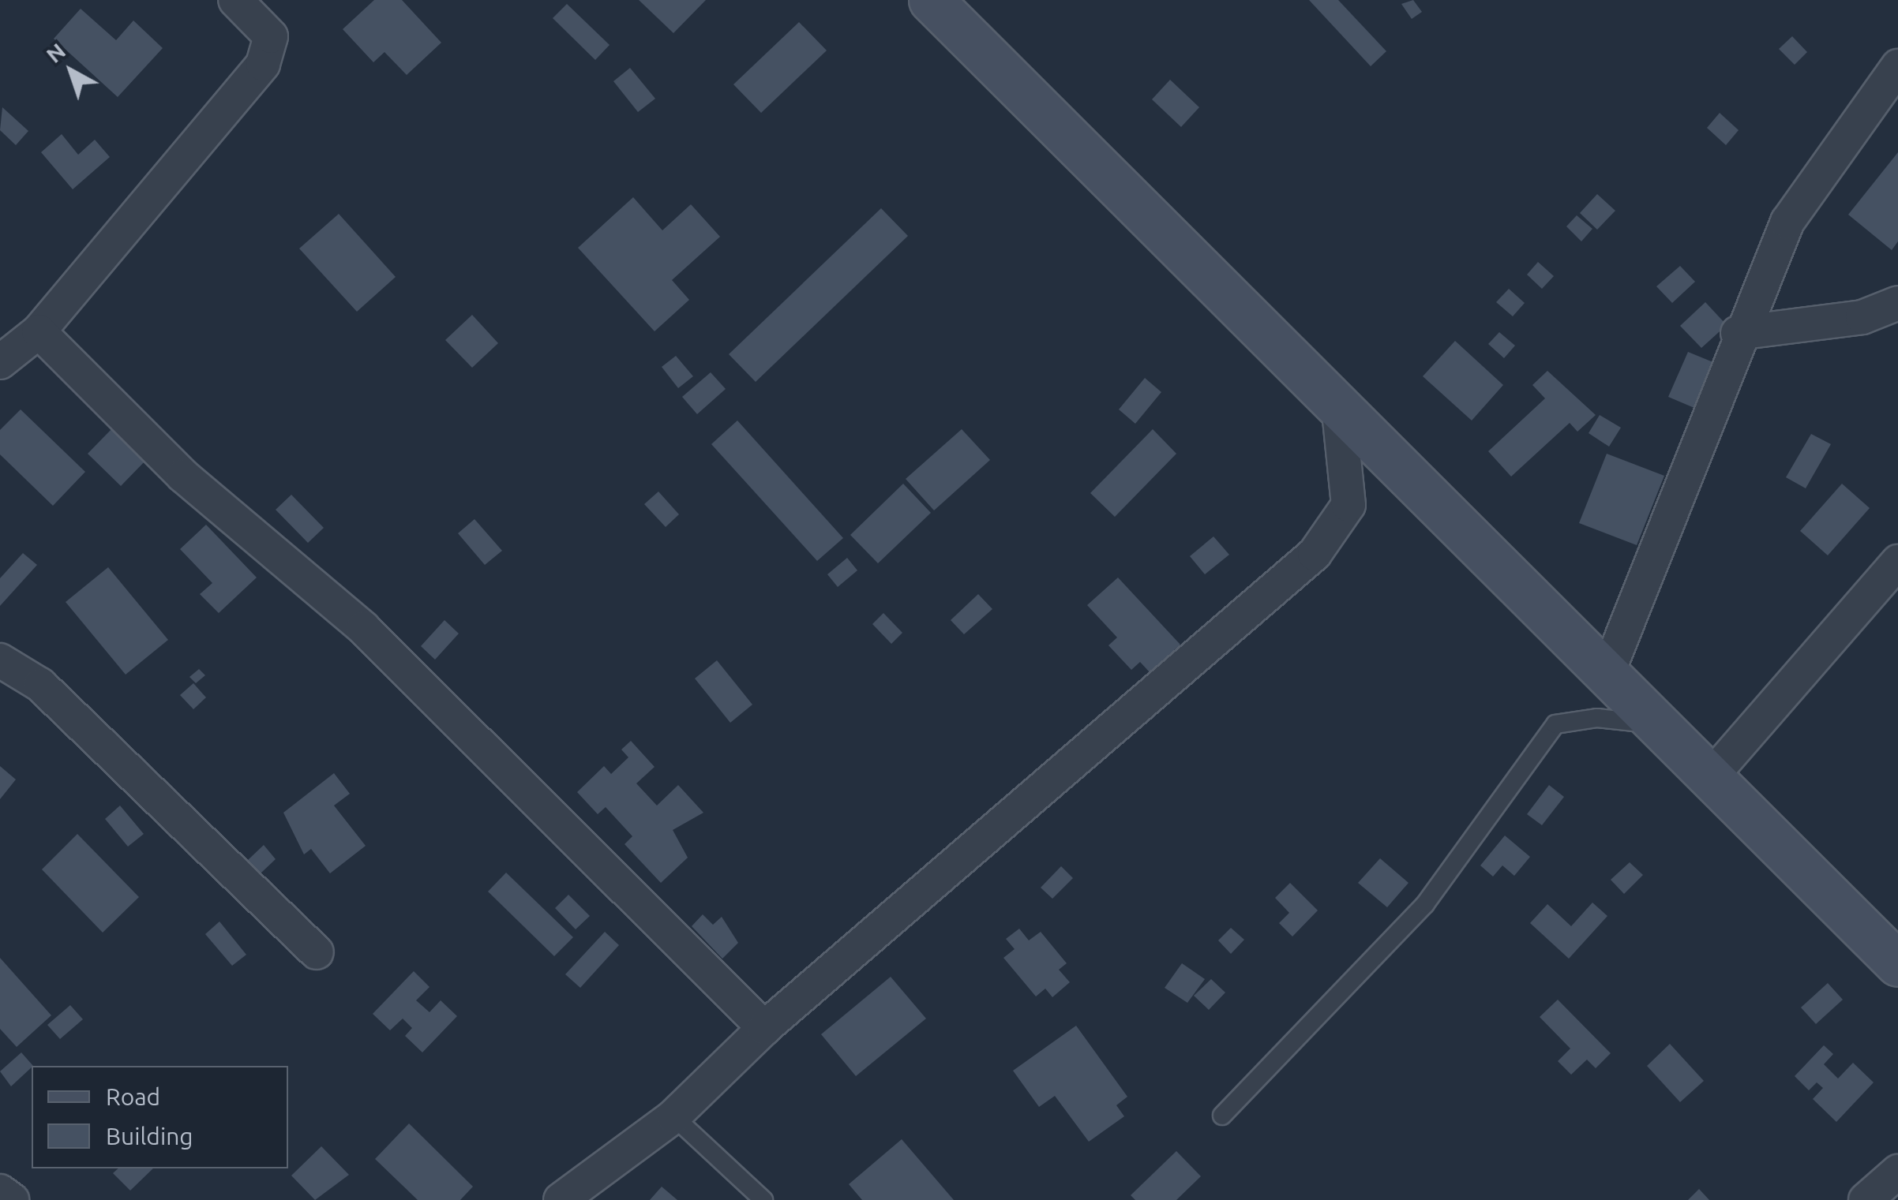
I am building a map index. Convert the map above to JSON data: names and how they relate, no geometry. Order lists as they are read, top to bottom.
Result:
{
  "legend": ["Road", "Building"],
  "north": "top left"
}
